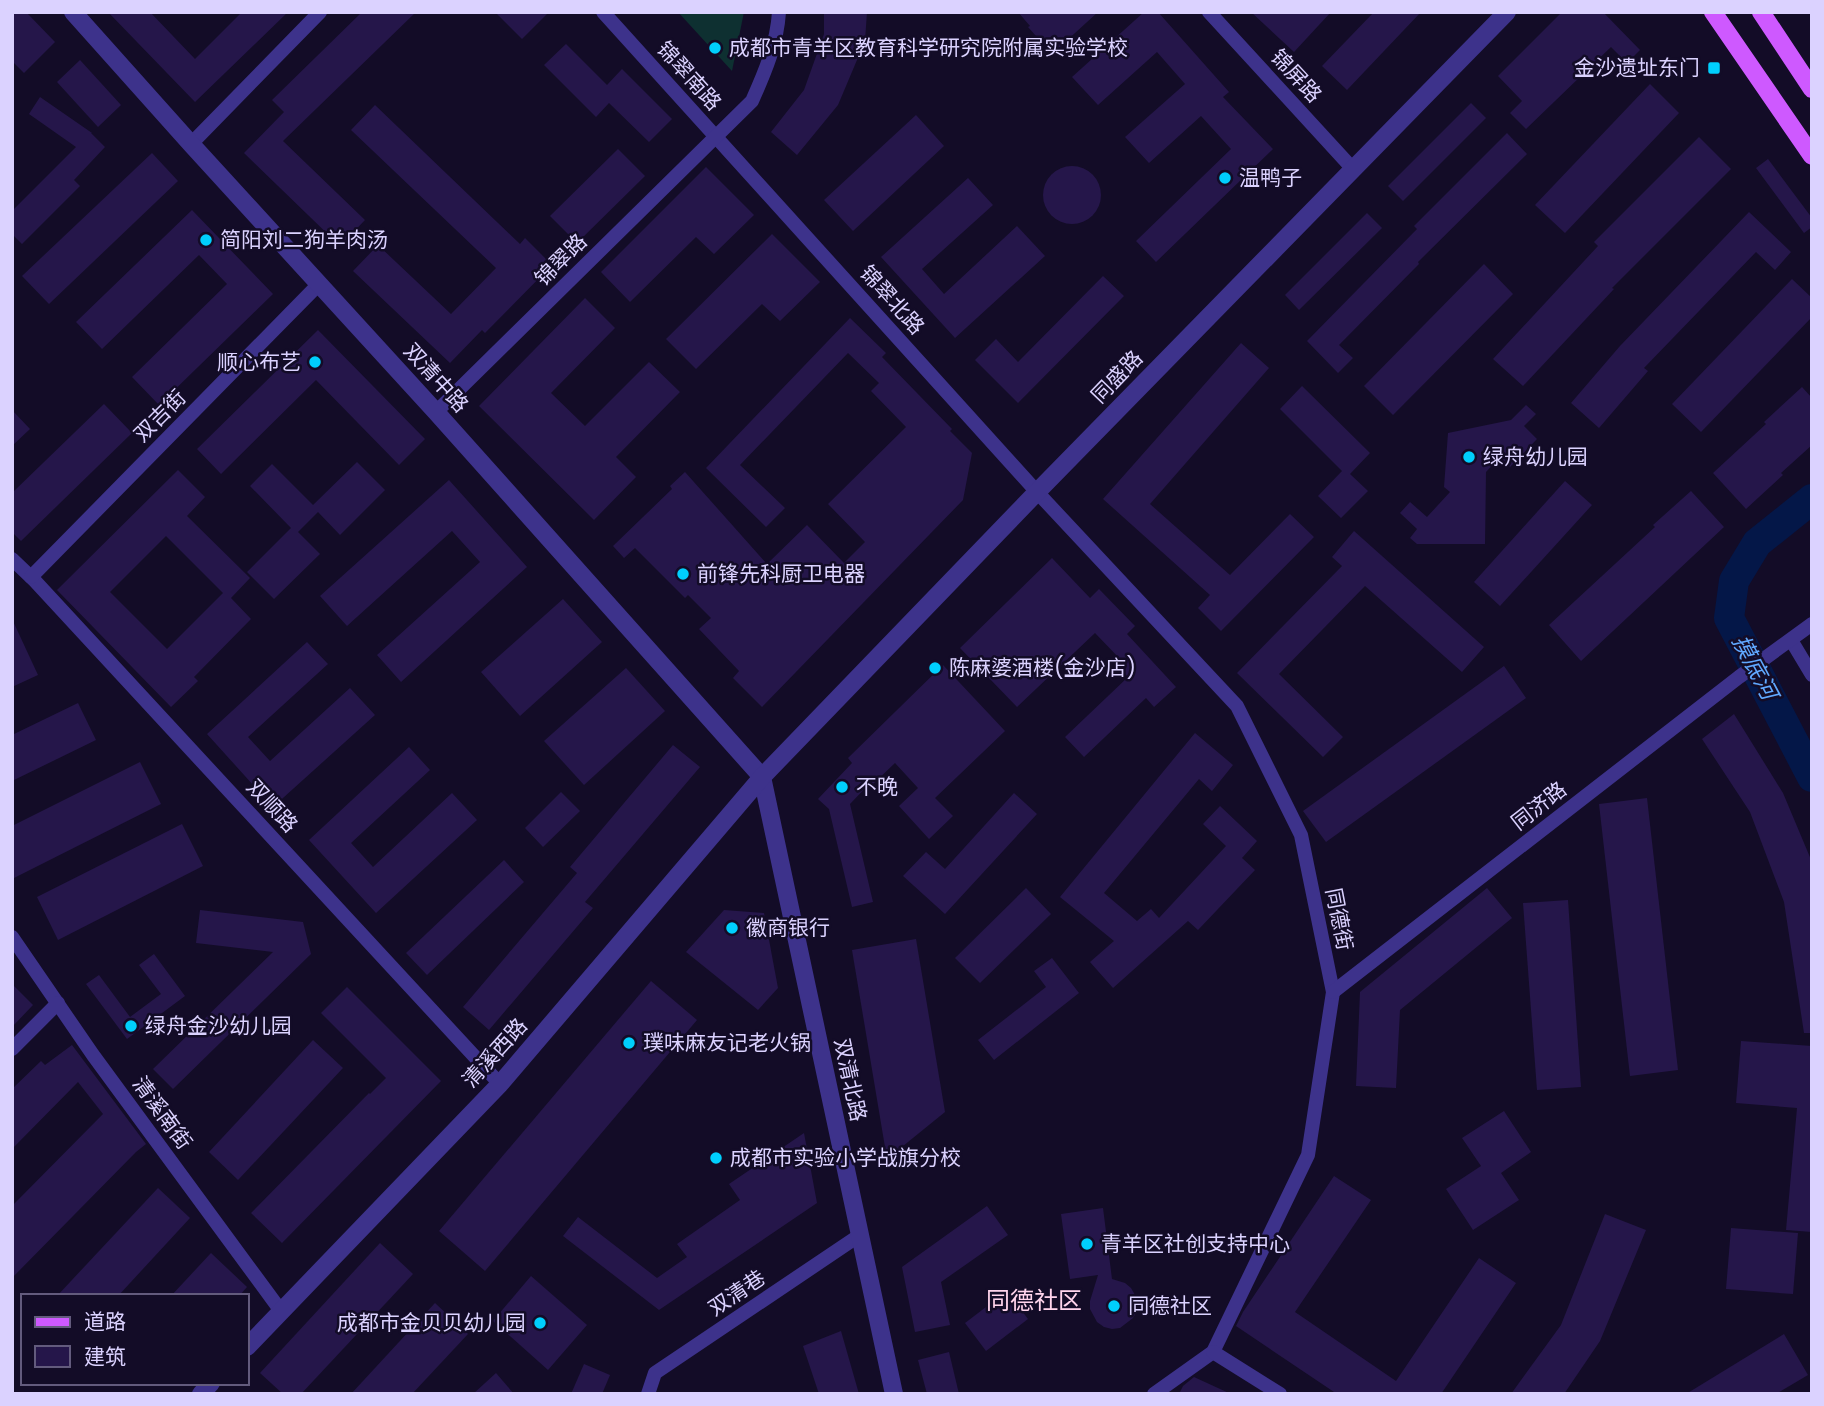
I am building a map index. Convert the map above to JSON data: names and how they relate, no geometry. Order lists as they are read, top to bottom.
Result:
{
  "streets": {
    "street": [
      "锦翠南路",
      "锦屏路",
      "锦翠路",
      "锦翠北路",
      "同盛路",
      "双清中路",
      "双吉街",
      "双顺路",
      "同济路",
      "同德街",
      "清溪西路",
      "双清北路",
      "清溪南街",
      "双清巷"
    ]
  },
  "crossings": [
    ["锦翠南路", "锦翠路"],
    ["锦翠南路", "锦翠北路"],
    ["锦屏路", "同盛路"],
    ["锦翠路", "锦翠北路"],
    ["锦翠路", "双清中路"],
    ["锦翠北路", "同盛路"],
    ["锦翠北路", "同德街"],
    ["同盛路", "双清中路"],
    ["同盛路", "同德街"],
    ["同盛路", "清溪西路"],
    ["同盛路", "双清北路"],
    ["双清中路", "双吉街"],
    ["双清中路", "清溪西路"],
    ["双清中路", "双清北路"],
    ["双吉街", "双顺路"],
    ["双顺路", "清溪西路"],
    ["同济路", "同德街"],
    ["清溪西路", "双清北路"],
    ["清溪西路", "清溪南街"],
    ["双清北路", "双清巷"]
  ],
  "districts": ["同德社区"],
  "water": ["摸底河"],
  "places": {
    "other": [
      "成都市青羊区教育科学研究院附属实验学校",
      "温鸭子",
      "简阳刘二狗羊肉汤",
      "顺心布艺",
      "绿舟幼儿园",
      "前锋先科厨卫电器",
      "陈麻婆酒楼(金沙店)",
      "不晚",
      "徽商银行",
      "绿舟金沙幼儿园",
      "璞味麻友记老火锅",
      "成都市实验小学战旗分校",
      "青羊区社创支持中心",
      "同德社区",
      "成都市金贝贝幼儿园"
    ],
    "transit": ["金沙遗址东门"]
  },
  "legend": ["道路", "建筑"]
}
